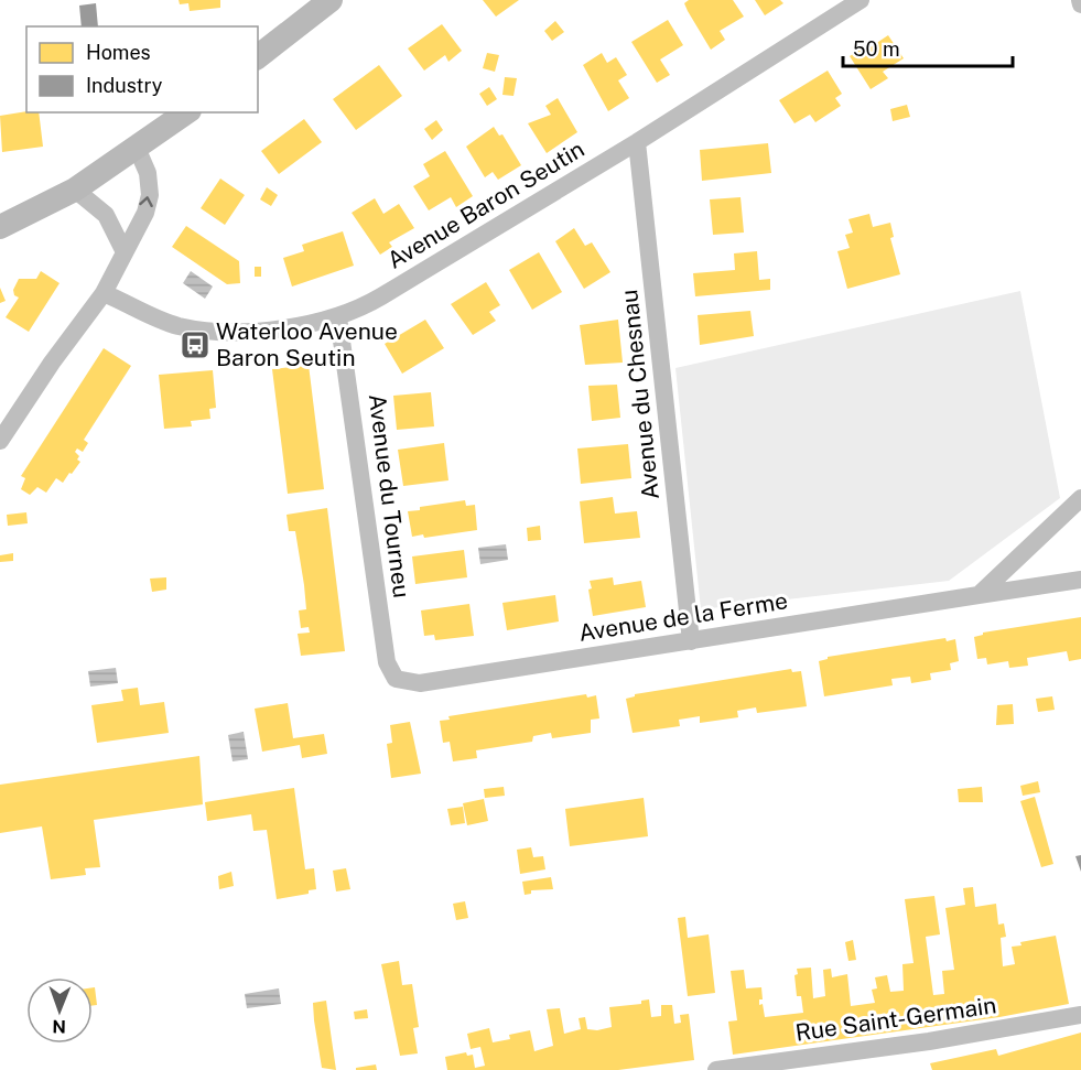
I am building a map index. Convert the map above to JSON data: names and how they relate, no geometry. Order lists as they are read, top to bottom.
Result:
{
  "streets": {
    "street": [
      "Avenue Baron Seutin",
      "Avenue du Chesnau",
      "Avenue du Tourneu",
      "Avenue de la Ferme",
      "Rue Saint-Germain"
    ]
  },
  "crossings": [
    ["Avenue Baron Seutin", "Avenue du Chesnau"],
    ["Avenue Baron Seutin", "Avenue du Tourneu"],
    ["Avenue du Chesnau", "Avenue de la Ferme"],
    ["Avenue du Tourneu", "Avenue de la Ferme"]
  ],
  "places": {
    "bus stop": ["Waterloo Avenue Baron Seutin"]
  },
  "legend": ["Homes", "Industry"],
  "scale_bar": "50 m",
  "north": "bottom"
}
